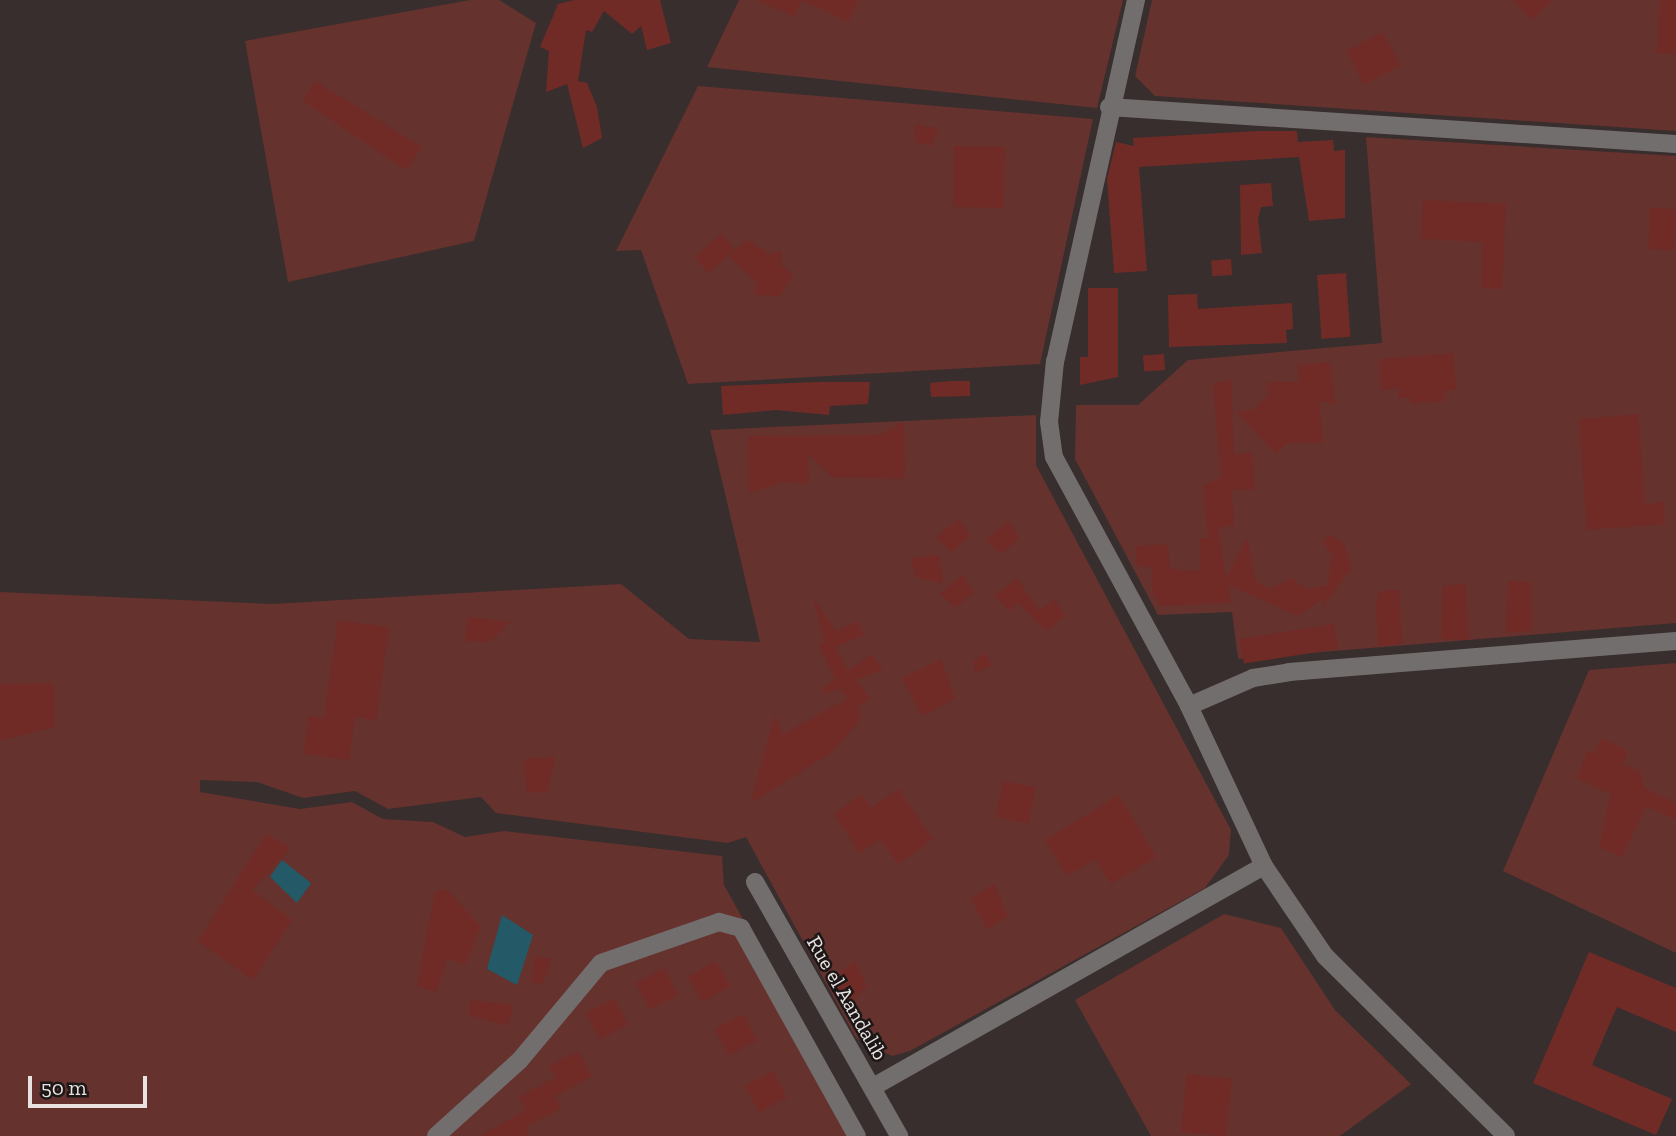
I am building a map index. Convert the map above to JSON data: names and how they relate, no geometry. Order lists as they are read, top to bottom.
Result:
{
  "streets": {
    "street": ["Rue el Aandalib"]
  },
  "scale_bar": "50 m"
}
